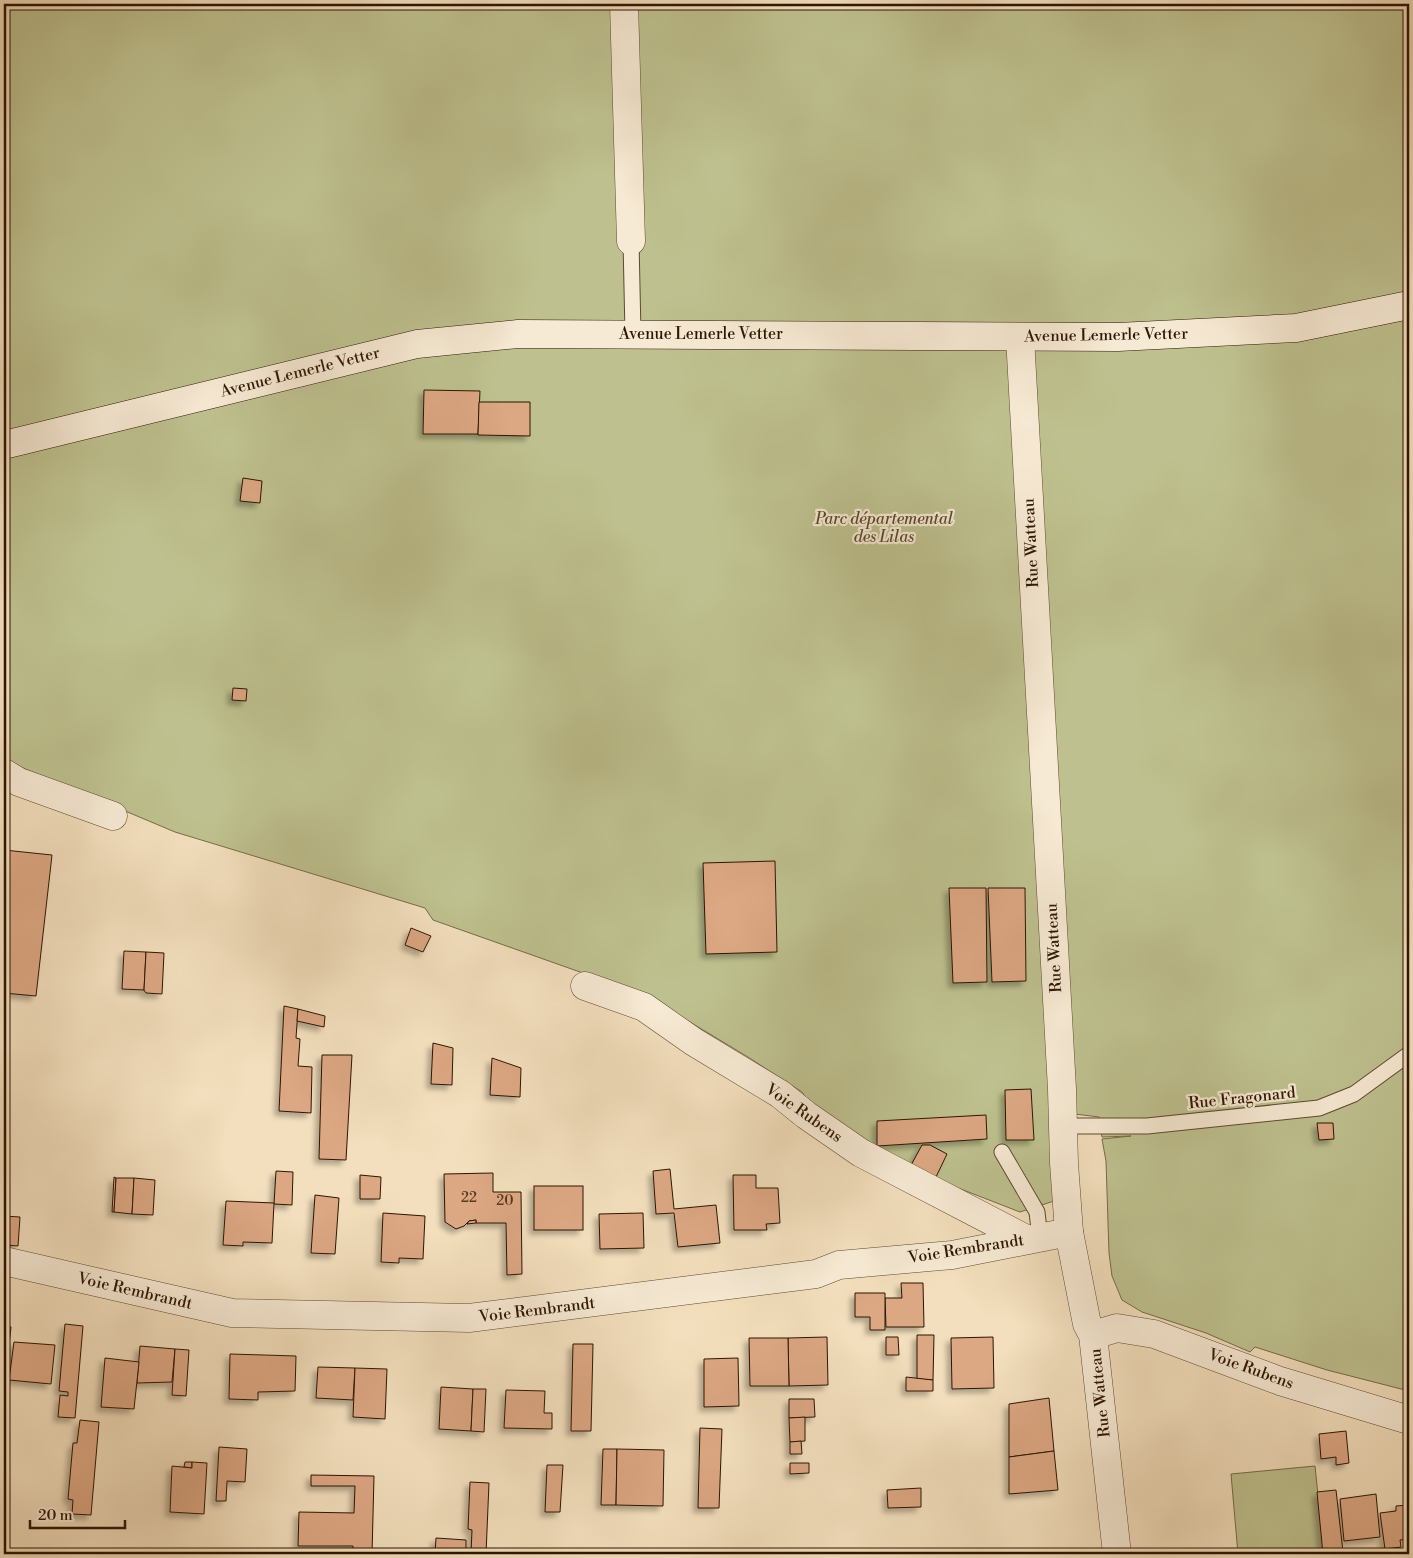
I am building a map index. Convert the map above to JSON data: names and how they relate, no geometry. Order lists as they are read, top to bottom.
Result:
{
  "streets": {
    "street": [
      "Avenue Lemerle Vetter",
      "Rue Watteau",
      "Voie Rubens",
      "Voie Rembrandt"
    ],
    "lane": ["Rue Fragonard"]
  },
  "crossings": [
    ["Avenue Lemerle Vetter", "Rue Watteau"],
    ["Rue Watteau", "Rue Fragonard"],
    ["Rue Watteau", "Voie Rubens"],
    ["Rue Watteau", "Voie Rembrandt"],
    ["Voie Rubens", "Voie Rembrandt"]
  ],
  "parks": ["Parc départemental des Lilas"],
  "house_numbers": ["22", "20"],
  "scale_bar": "20 m"
}
